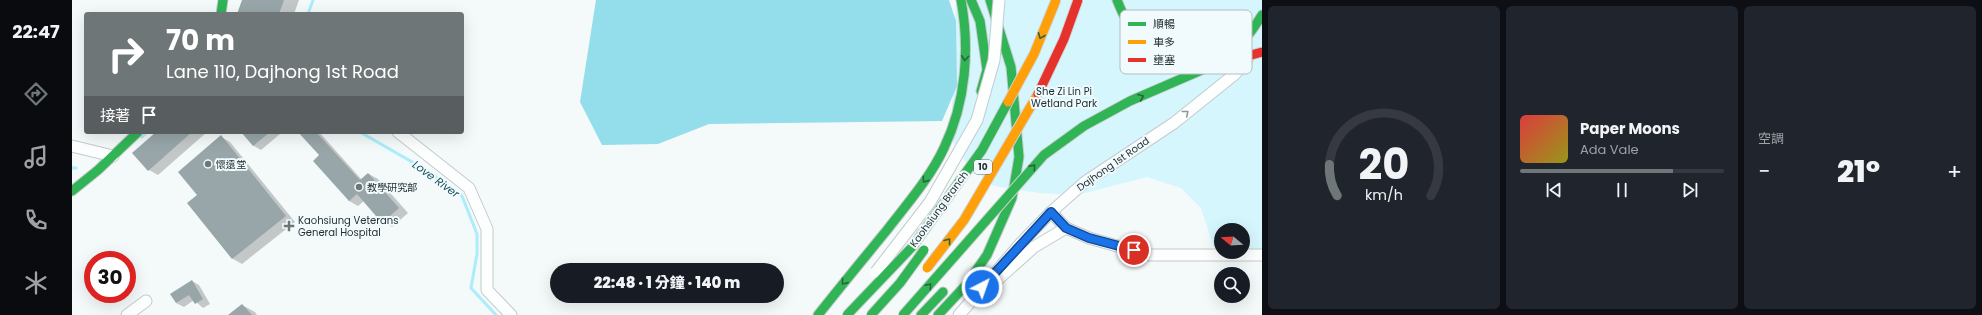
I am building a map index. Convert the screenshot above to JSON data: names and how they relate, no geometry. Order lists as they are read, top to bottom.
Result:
{
  "streets": {
    "main road": ["10", "Kaohsiung Branch"],
    "street": ["Dajhong 1st Road"]
  },
  "one_way": ["Dajhong 1st Road"],
  "water": ["Love River"],
  "parks": ["She Zi Lin Pi Wetland Park"],
  "places": {
    "other": ["懷遠堂", "教學研究部"],
    "health": ["Kaohsiung Veterans General Hospital"]
  },
  "legend": ["順暢", "車多", "壅塞"],
  "north": "left",
  "page": {
    "tabs": "22:47",
    "tile": "空調",
    "turn": ["70 m", "Lane 110, Dajhong 1st Road"],
    "then": "接著",
    "song": ["Paper Moons", "Ada Vale"],
    "heat": ["−", "21°", "+"],
    "limit": "30",
    "trip": "22:48 · 1 分鐘 · 140 m",
    "gauge": ["20", "km/h"]
  }
}
